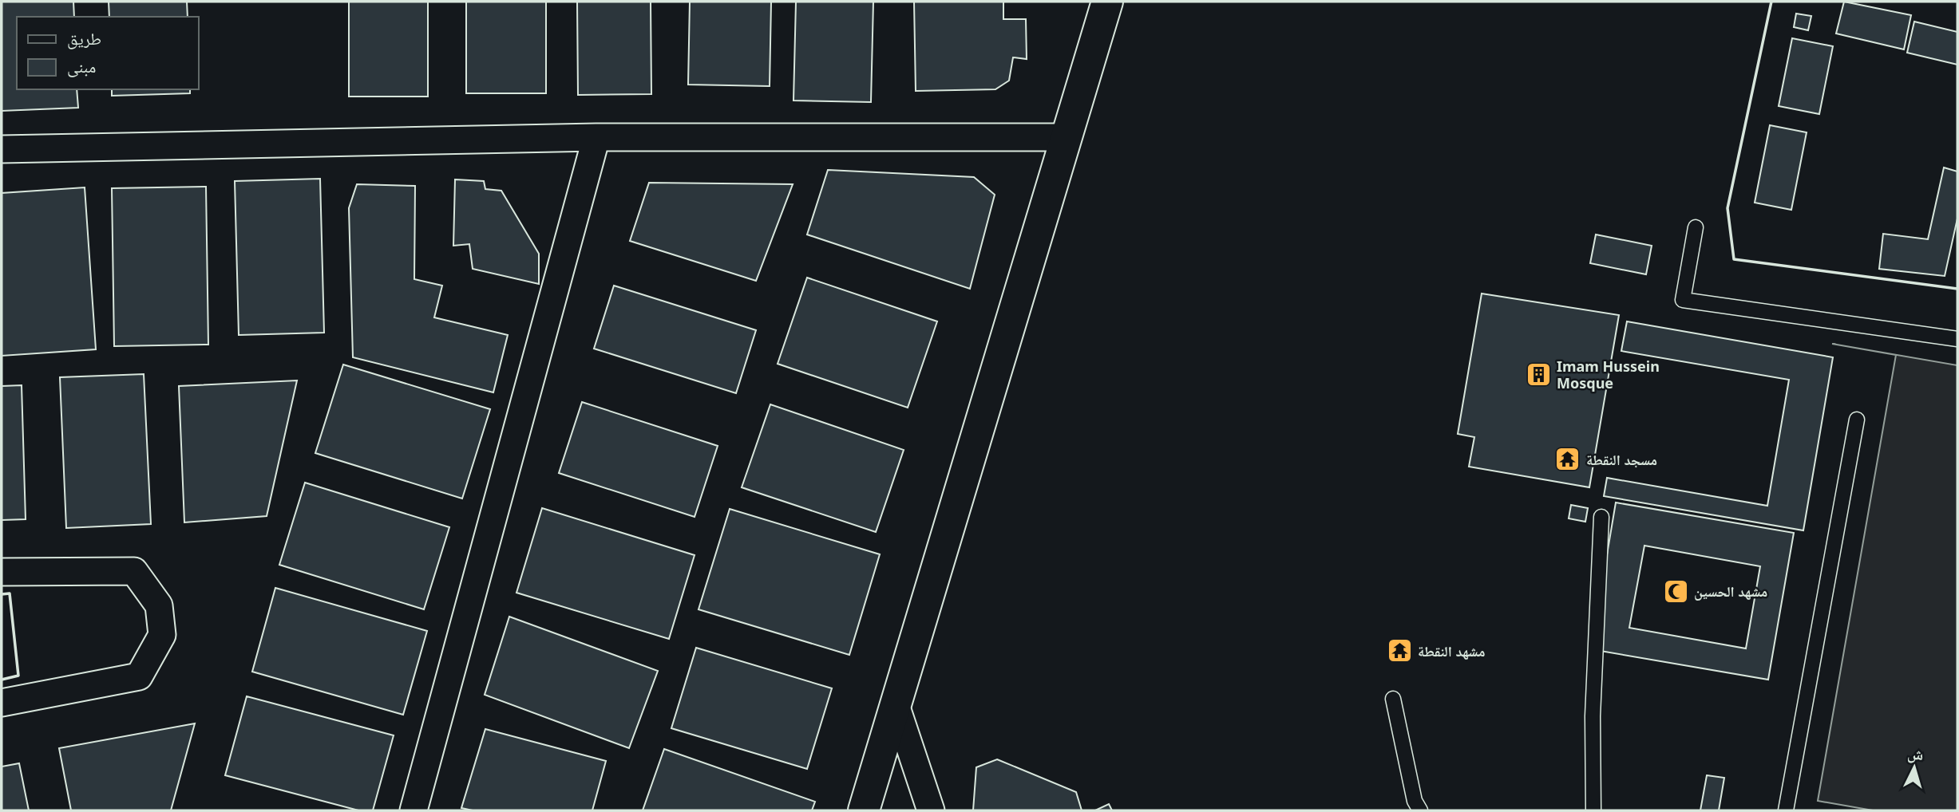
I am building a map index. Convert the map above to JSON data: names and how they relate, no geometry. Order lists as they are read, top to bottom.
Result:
{
  "places": {
    "building": ["Imam Hussein Mosque"],
    "temple": ["مسجد النقطة", "مشهد النقطة"],
    "mosque": ["مشهد الحسين"]
  },
  "legend": ["طريق", "مبنى"],
  "north": "top"
}
